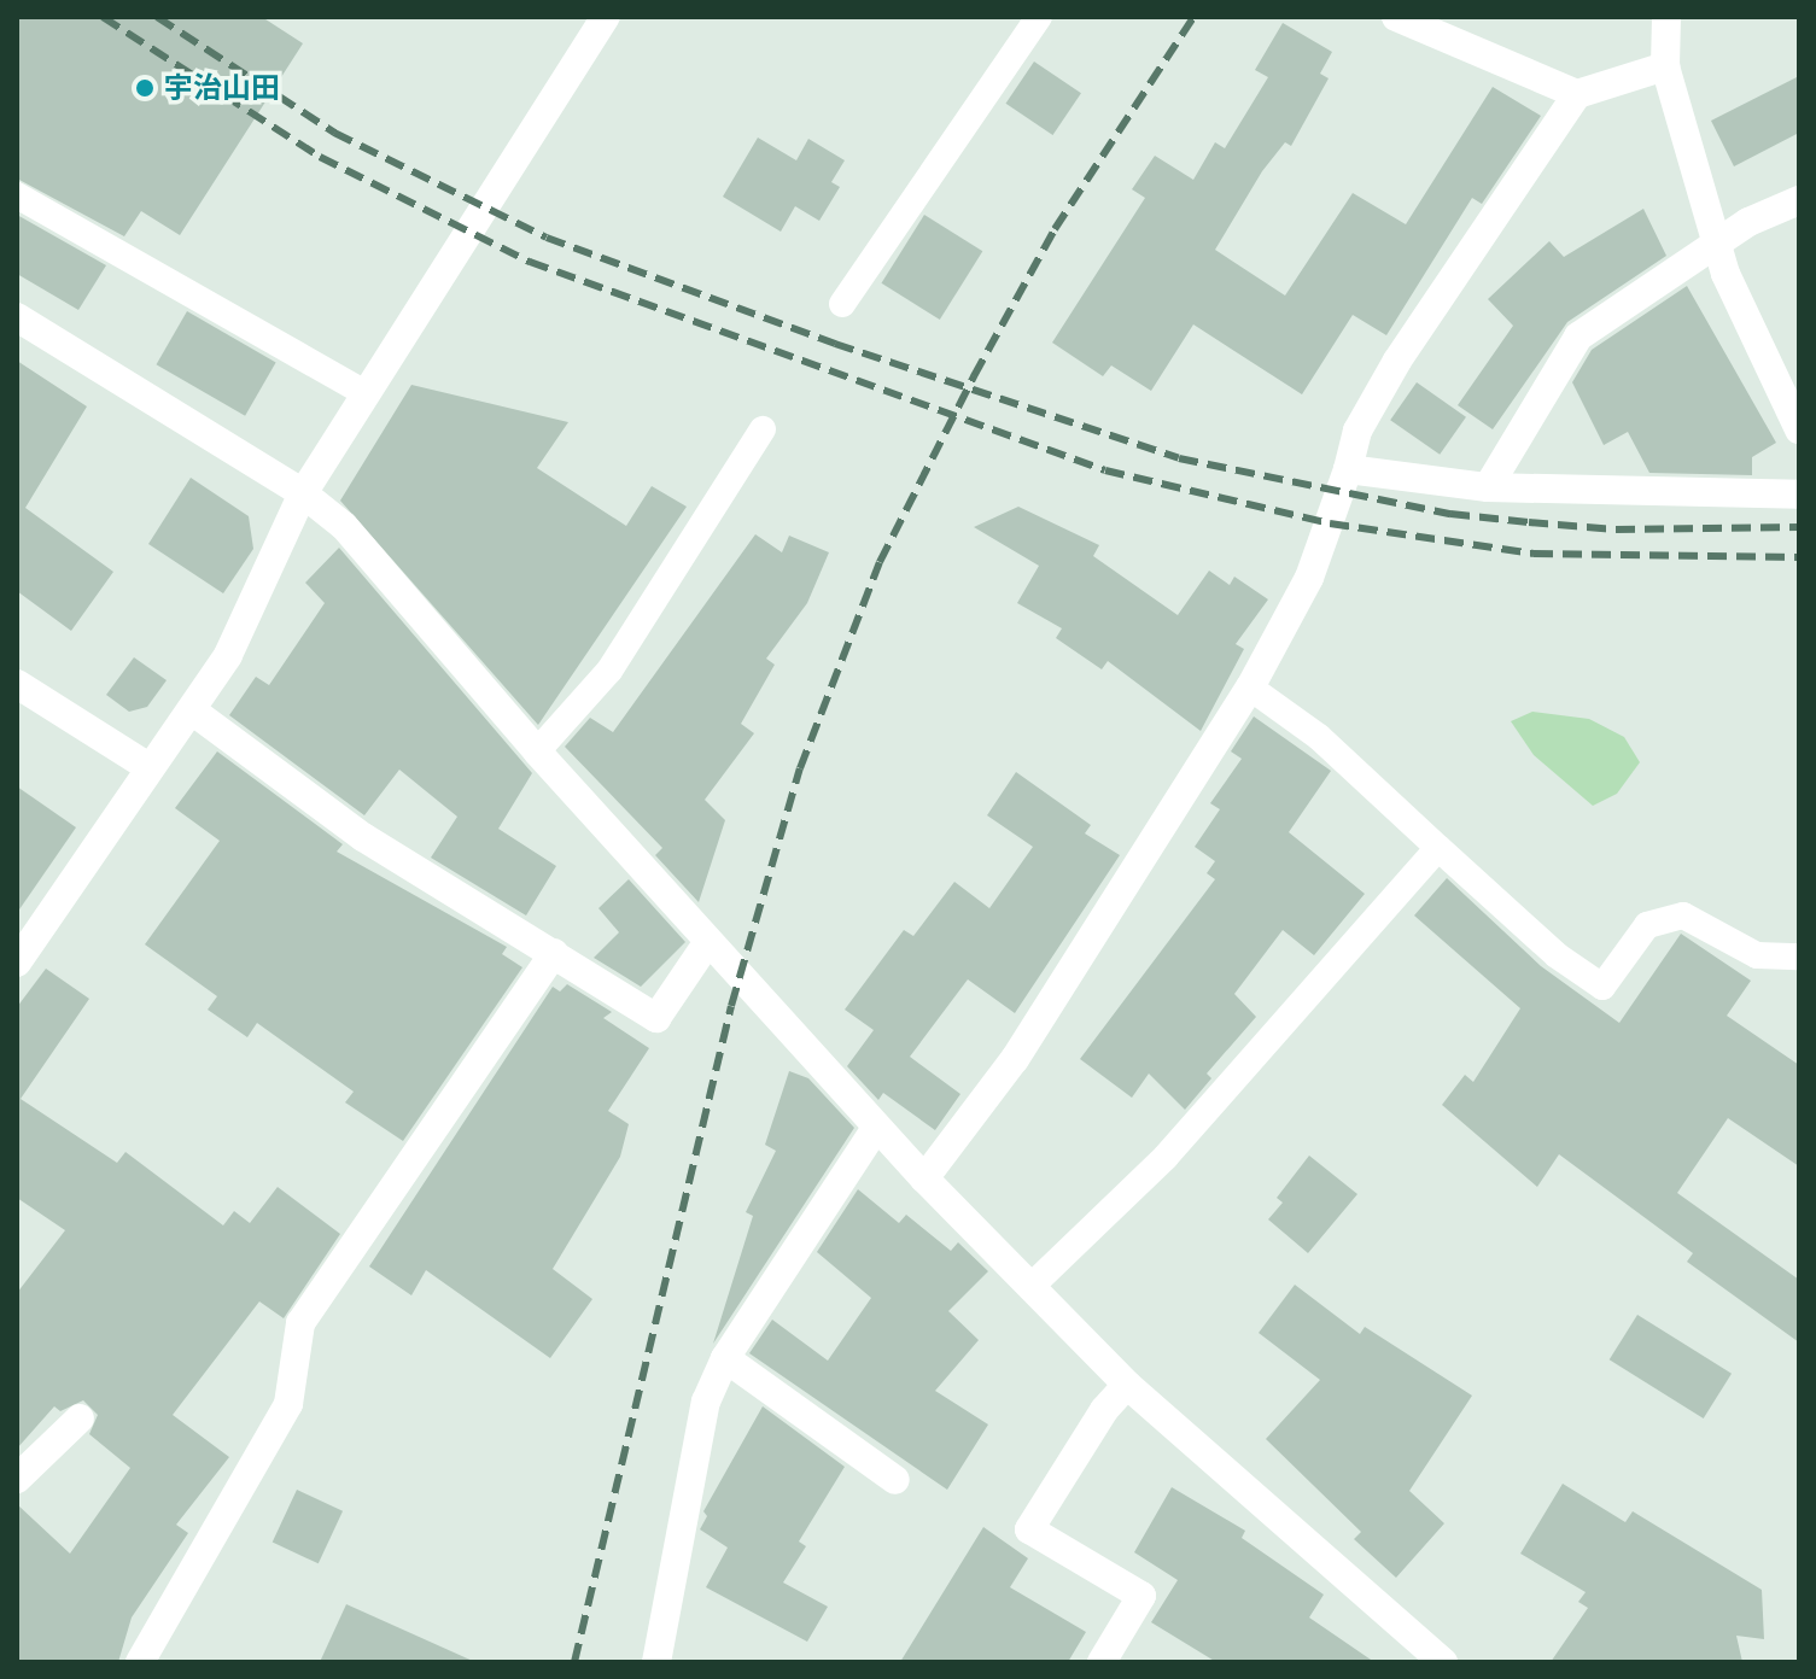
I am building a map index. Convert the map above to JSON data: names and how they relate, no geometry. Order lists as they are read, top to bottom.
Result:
{
  "places": ["宇治山田"]
}
